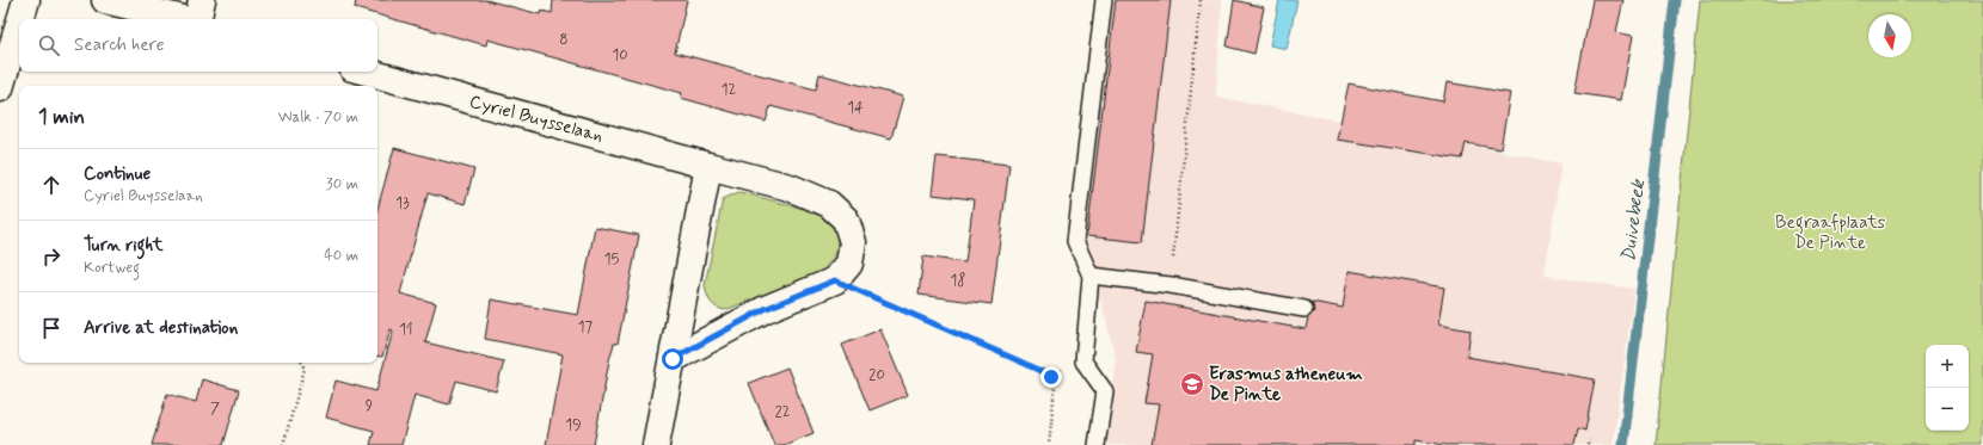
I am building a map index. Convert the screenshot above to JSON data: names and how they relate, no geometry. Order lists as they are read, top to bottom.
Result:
{
  "streets": {
    "street": ["Cyriel Buysselaan"]
  },
  "water": ["Duivebeek"],
  "parks": ["Begraafplaats De Pinte"],
  "places": {
    "school or university": ["Erasmus atheneum De Pinte"]
  },
  "house_numbers": [
    "8",
    "10",
    "12",
    "14",
    "13",
    "15",
    "18",
    "17",
    "11",
    "20",
    "9",
    "7",
    "22",
    "19"
  ],
  "north": "bottom",
  "page": {
    "search": "Search here",
    "heading": ["1 min", "Walk · 70 m"],
    "list": [
      ["Continue", "Cyriel Buysselaan", "30 m"],
      ["Turn right", "Kortweg", "40 m"],
      "Arrive at destination"
    ],
    "map_buttons": ["+", "−"]
  }
}
